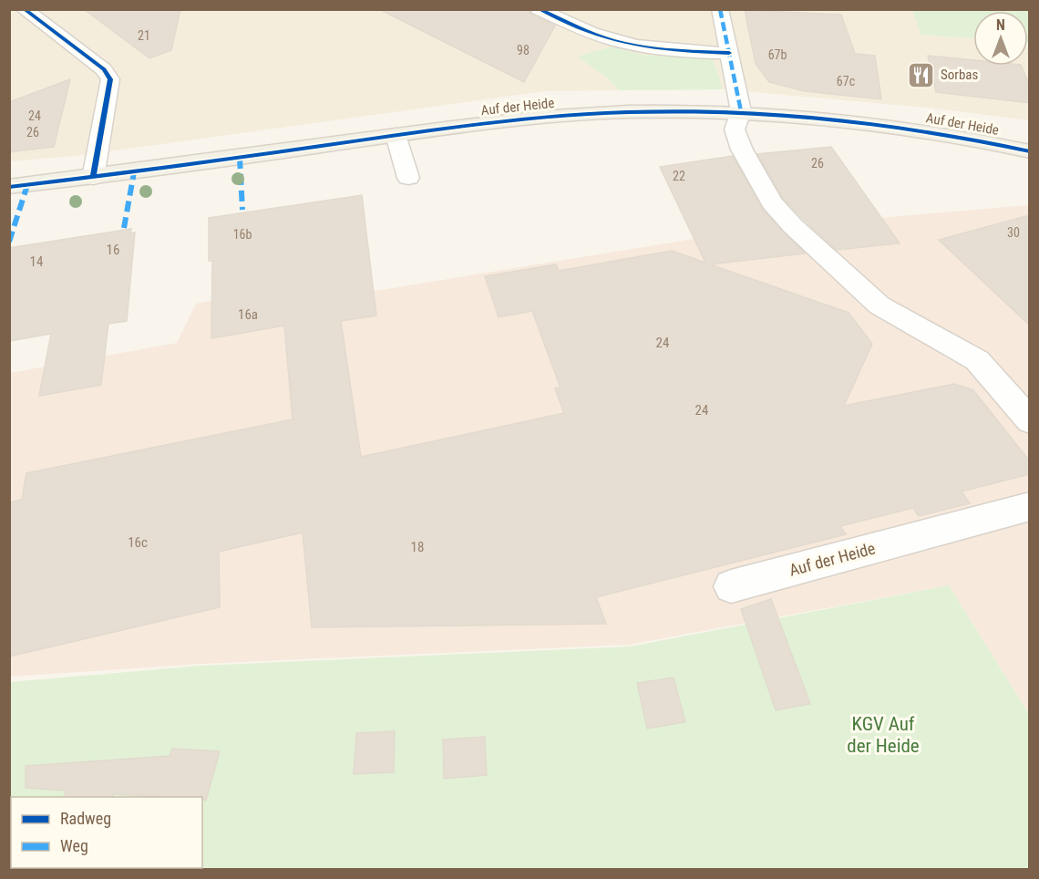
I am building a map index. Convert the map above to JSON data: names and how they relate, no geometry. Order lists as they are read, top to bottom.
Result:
{
  "streets": {
    "main road": ["Auf der Heide"]
  },
  "parks": ["KGV Auf der Heide"],
  "places": {
    "restaurant": ["Sorbas"]
  },
  "house_numbers": [
    "21",
    "98",
    "67b",
    "67c",
    "24",
    "26",
    "26",
    "22",
    "30",
    "16b",
    "16",
    "14",
    "16a",
    "24",
    "24",
    "16c",
    "18"
  ],
  "legend": ["Radweg", "Weg"],
  "north": "top"
}
